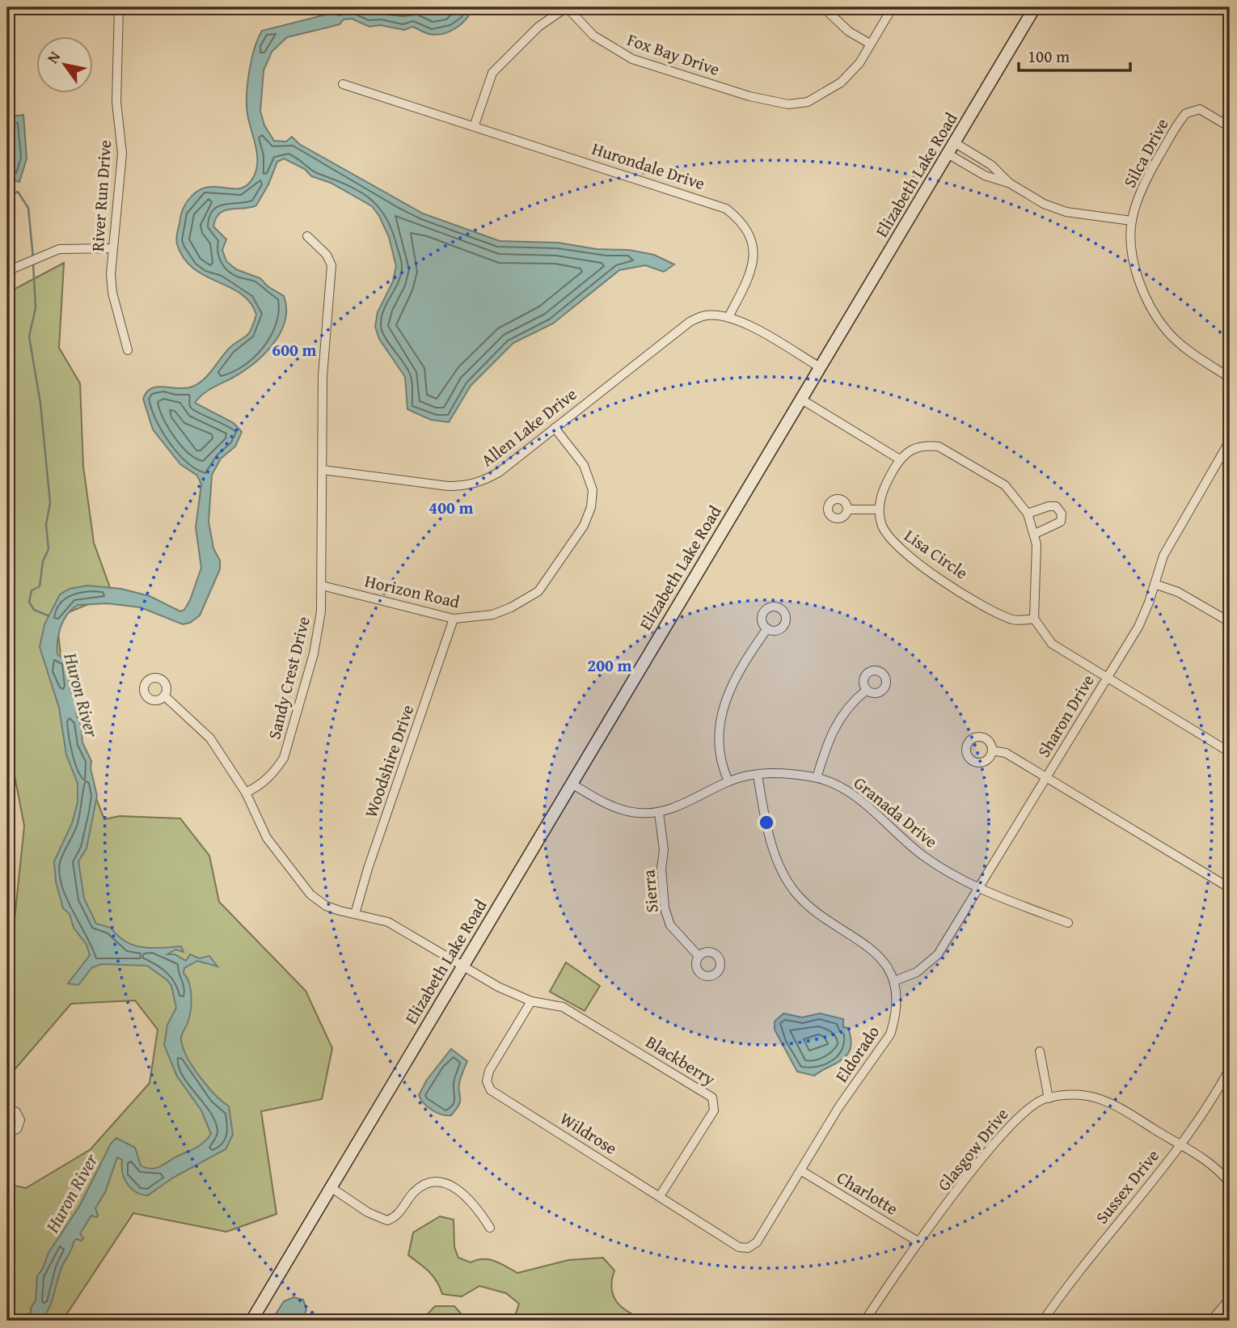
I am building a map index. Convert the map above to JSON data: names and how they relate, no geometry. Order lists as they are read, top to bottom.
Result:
{
  "streets": {
    "street": [
      "Fox Bay Drive",
      "Silca Drive",
      "Hurondale Drive",
      "Elizabeth Lake Road",
      "River Run Drive",
      "Allen Lake Drive",
      "Lisa Circle",
      "Horizon Road",
      "Sandy Crest Drive",
      "Sharon Drive",
      "Woodshire Drive",
      "Granada Drive",
      "Sierra",
      "Eldorado",
      "Blackberry",
      "Wildrose",
      "Glasgow Drive",
      "Sussex Drive",
      "Charlotte"
    ]
  },
  "crossings": [
    ["Fox Bay Drive", "Hurondale Drive"],
    ["Hurondale Drive", "Allen Lake Drive"],
    ["Elizabeth Lake Road", "Granada Drive"],
    ["Allen Lake Drive", "Horizon Road"],
    ["Allen Lake Drive", "Sandy Crest Drive"],
    ["Horizon Road", "Sandy Crest Drive"],
    ["Horizon Road", "Woodshire Drive"],
    ["Sharon Drive", "Granada Drive"],
    ["Sharon Drive", "Eldorado"],
    ["Granada Drive", "Sierra"],
    ["Granada Drive", "Eldorado"],
    ["Eldorado", "Wildrose"],
    ["Eldorado", "Charlotte"],
    ["Blackberry", "Wildrose"],
    ["Glasgow Drive", "Sussex Drive"],
    ["Glasgow Drive", "Charlotte"]
  ],
  "water": ["Huron River"],
  "scale_bar": "100 m",
  "north": "top left",
  "rings": ["600 m", "400 m", "200 m"]
}
